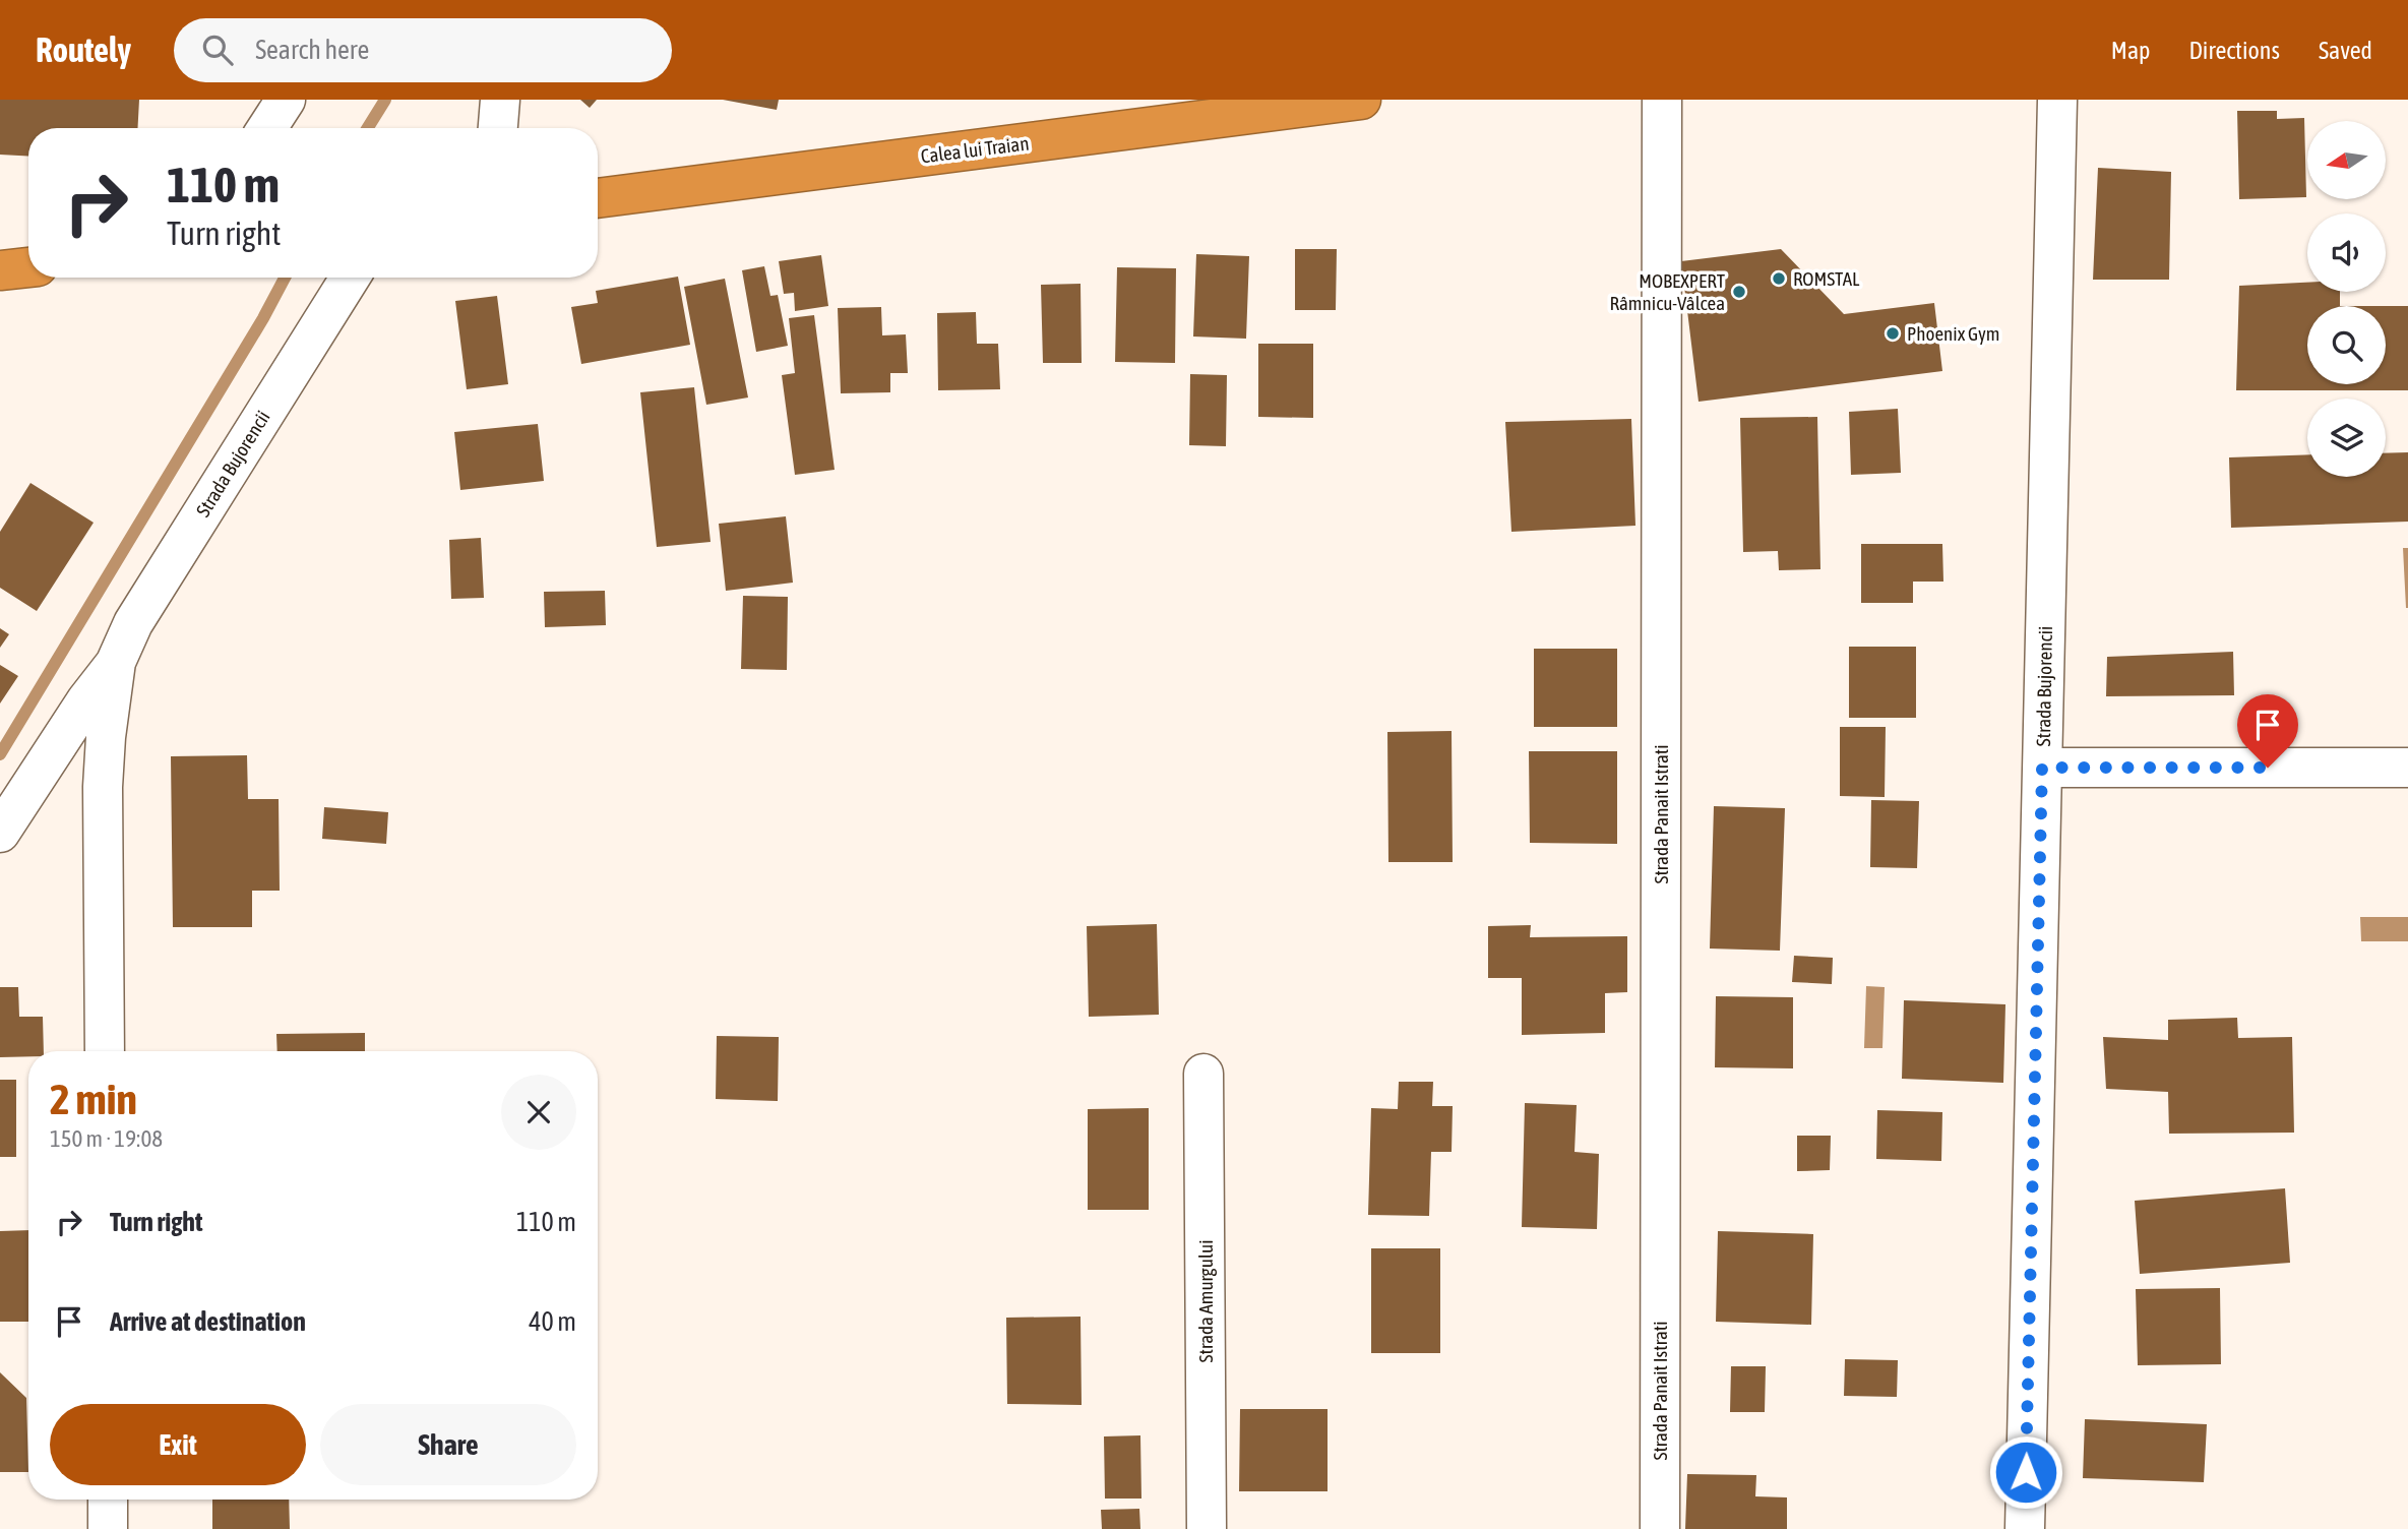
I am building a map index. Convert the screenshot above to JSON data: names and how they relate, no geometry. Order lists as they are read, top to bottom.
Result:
{
  "streets": {
    "highway": ["Calea lui Traian"],
    "street": ["Strada Bujorencii", "Strada Panait Istrati", "Strada Amurgului"]
  },
  "places": ["ROMSTAL", "MOBEXPERT Râmnicu-Vâlcea", "Phoenix Gym"],
  "north": "left",
  "page": {
    "header": "Routely",
    "search": "Search here",
    "nav": ["Map", "Directions", "Saved"],
    "turn": ["110 m", "Turn right"],
    "heading": ["2 min", "150 m · 19:08"],
    "list": [
      {
        "name": "Turn right",
        "value": "110 m"
      },
      {
        "name": "Arrive at destination",
        "value": "40 m"
      }
    ],
    "buttons": ["Exit", "Share"]
  }
}
